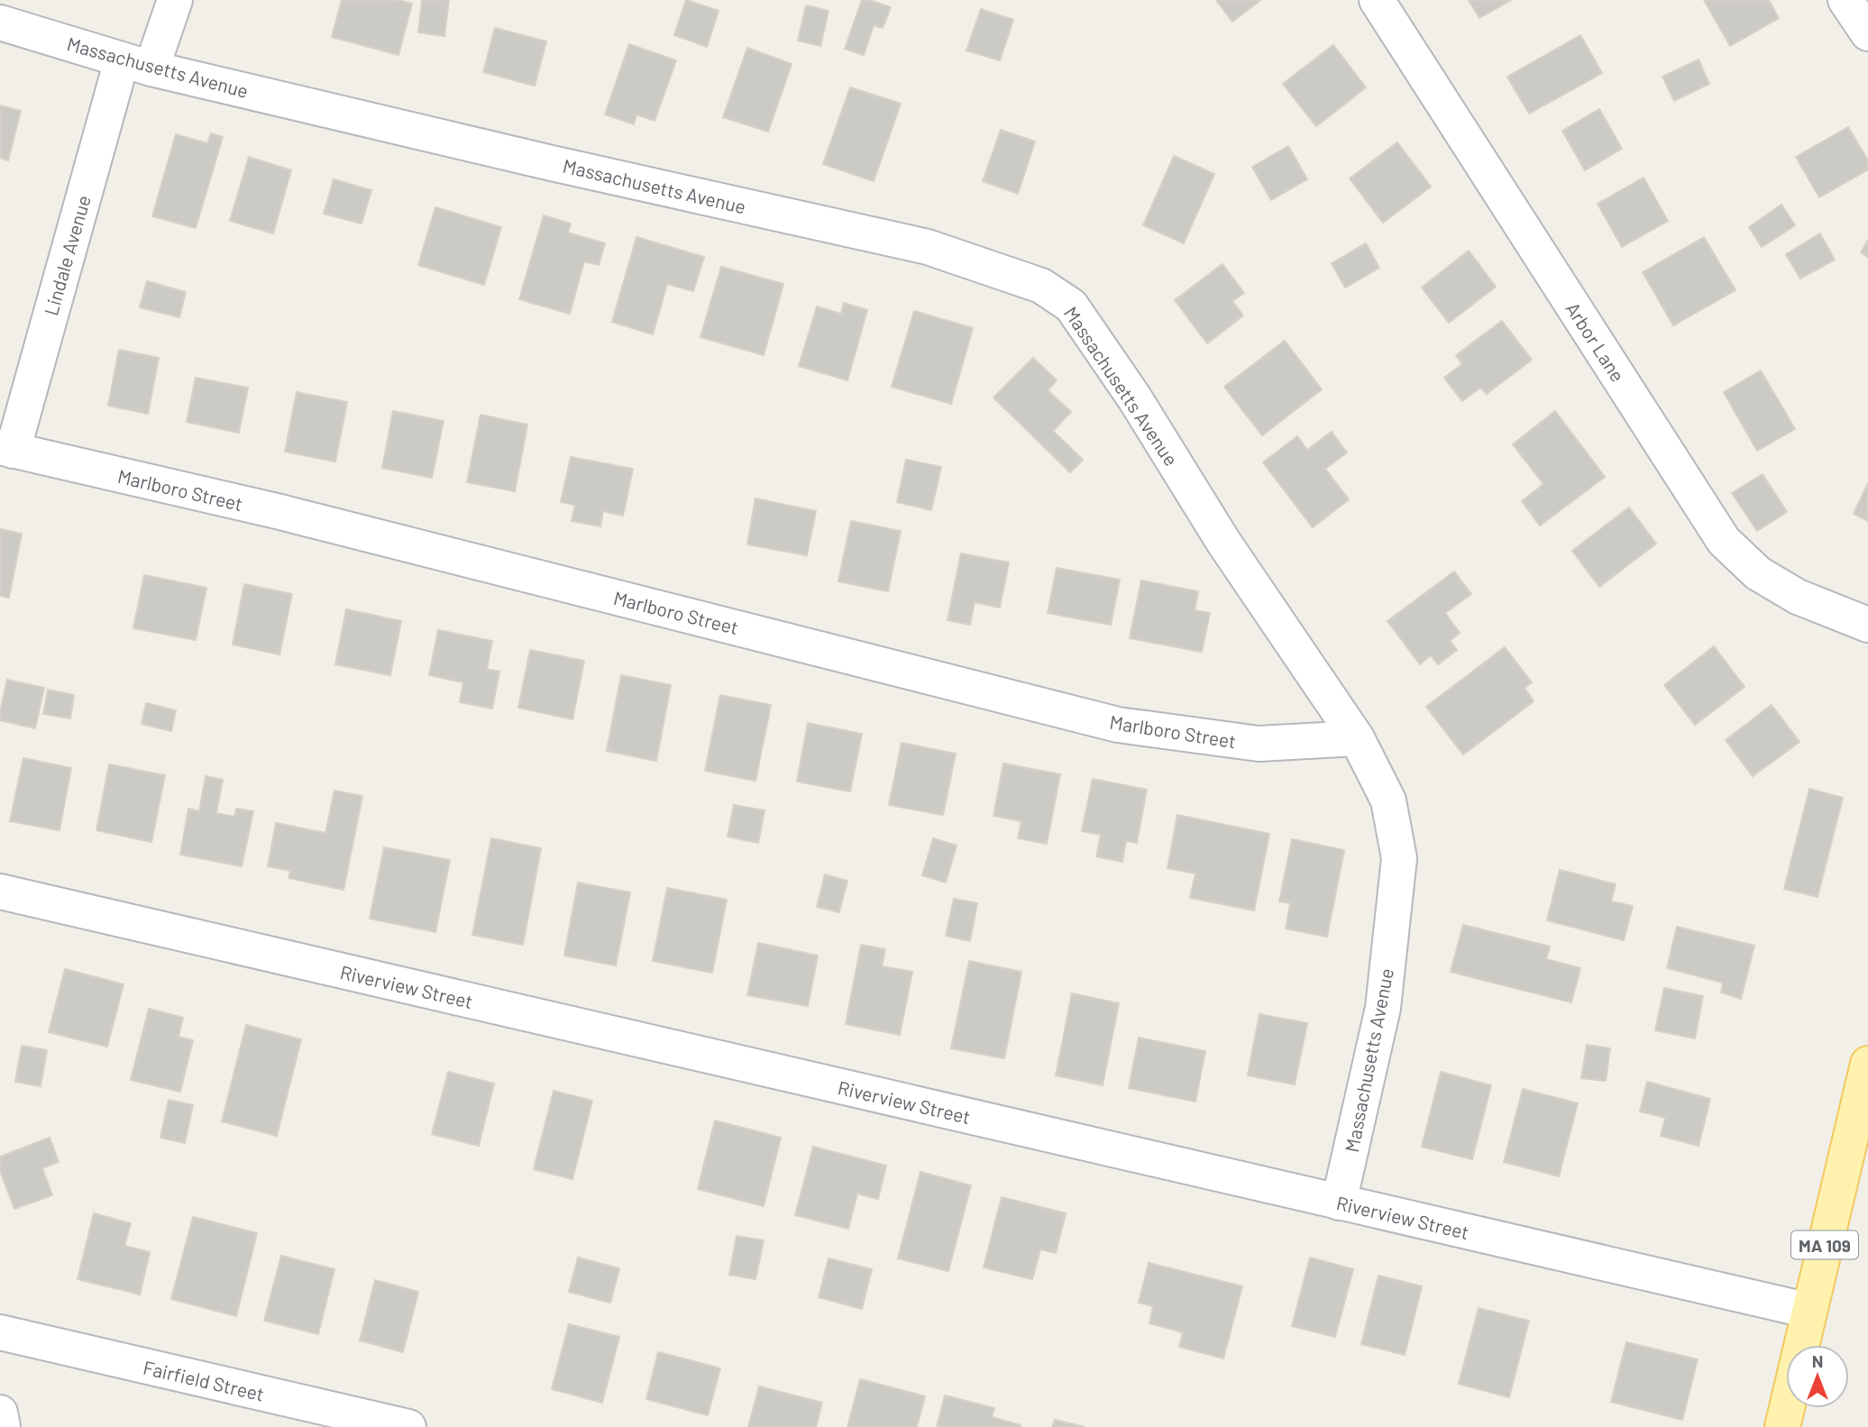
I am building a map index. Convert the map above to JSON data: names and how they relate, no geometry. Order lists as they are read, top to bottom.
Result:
{
  "streets": {
    "main road": ["MA 109"],
    "street": [
      "Massachusetts Avenue",
      "Lindale Avenue",
      "Arbor Lane",
      "Marlboro Street",
      "Riverview Street",
      "Fairfield Street"
    ]
  },
  "crossings": [
    ["Massachusetts Avenue", "Lindale Avenue"],
    ["Massachusetts Avenue", "Marlboro Street"],
    ["Massachusetts Avenue", "Riverview Street"],
    ["Lindale Avenue", "Marlboro Street"],
    ["Riverview Street", "MA 109"]
  ],
  "north": "top"
}
